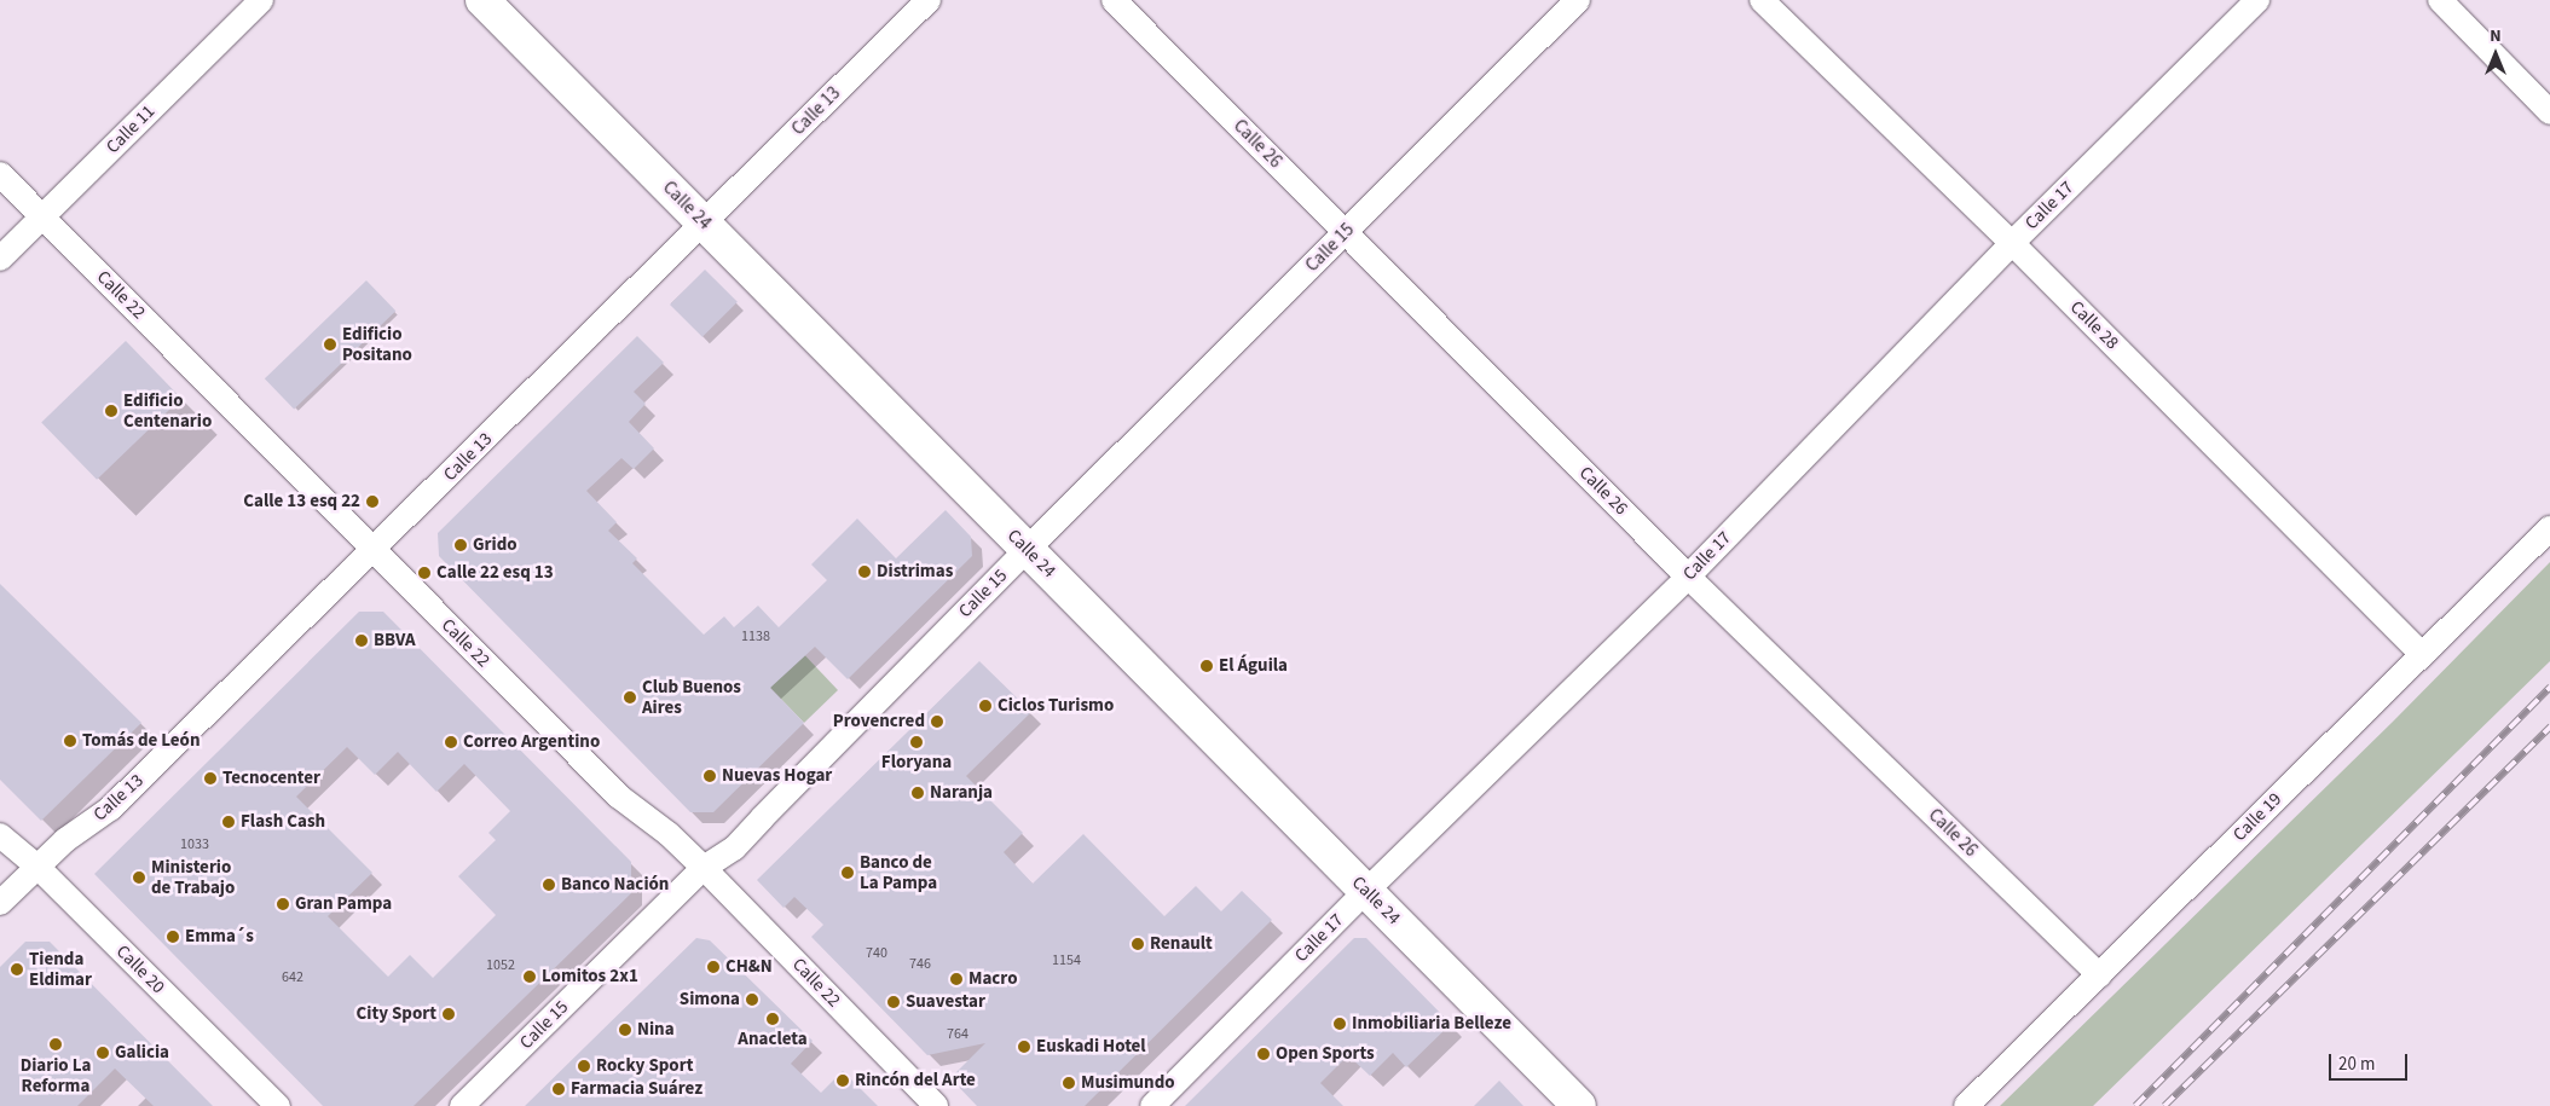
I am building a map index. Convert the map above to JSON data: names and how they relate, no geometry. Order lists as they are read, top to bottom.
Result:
{
  "streets": {
    "street": [
      "Calle 13",
      "Calle 11",
      "Calle 26",
      "Calle 24",
      "Calle 17",
      "Calle 15",
      "Calle 22",
      "Calle 28",
      "Calle 19",
      "Calle 20"
    ]
  },
  "crossings": [
    ["Calle 13", "Calle 24"],
    ["Calle 13", "Calle 22"],
    ["Calle 13", "Calle 20"],
    ["Calle 11", "Calle 22"],
    ["Calle 26", "Calle 17"],
    ["Calle 26", "Calle 15"],
    ["Calle 26", "Calle 19"],
    ["Calle 24", "Calle 17"],
    ["Calle 24", "Calle 15"],
    ["Calle 17", "Calle 28"],
    ["Calle 15", "Calle 22"],
    ["Calle 28", "Calle 19"]
  ],
  "places": [
    "Edificio Positano",
    "Edificio Centenario",
    "Calle 13 esq 22",
    "Grido",
    "Distrimas",
    "Calle 22 esq 13",
    "BBVA",
    "El Águila",
    "Club Buenos Aires",
    "Ciclos Turismo",
    "Provencred",
    "Tomás de León",
    "Correo Argentino",
    "Floryana",
    "Nuevas Hogar",
    "Tecnocenter",
    "Naranja",
    "Flash Cash",
    "Banco de La Pampa",
    "Ministerio de Trabajo",
    "Banco Nación",
    "Gran Pampa",
    "Emma´s",
    "Renault",
    "CH&N",
    "Tienda Eldimar",
    "Lomitos 2x1",
    "Macro",
    "Simona",
    "Suavestar",
    "City Sport",
    "Anacleta",
    "Inmobiliaria Belleze",
    "Nina",
    "Diario La Reforma",
    "Euskadi Hotel",
    "Galicia",
    "Open Sports",
    "Rocky Sport",
    "Rincón del Arte",
    "Musimundo",
    "Farmacia Suárez"
  ],
  "house_numbers": [
    "1138",
    "1033",
    "740",
    "1154",
    "746",
    "1052",
    "642",
    "764"
  ],
  "scale_bar": "20 m",
  "north": "top"
}
